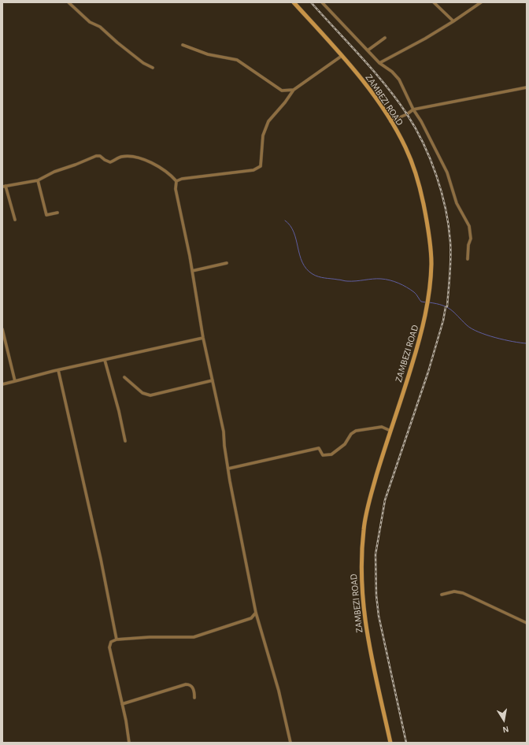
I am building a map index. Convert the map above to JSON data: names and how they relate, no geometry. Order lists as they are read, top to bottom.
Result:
{
  "streets": {
    "main road": ["ZAMBEZI ROAD"]
  },
  "north": "bottom"
}
